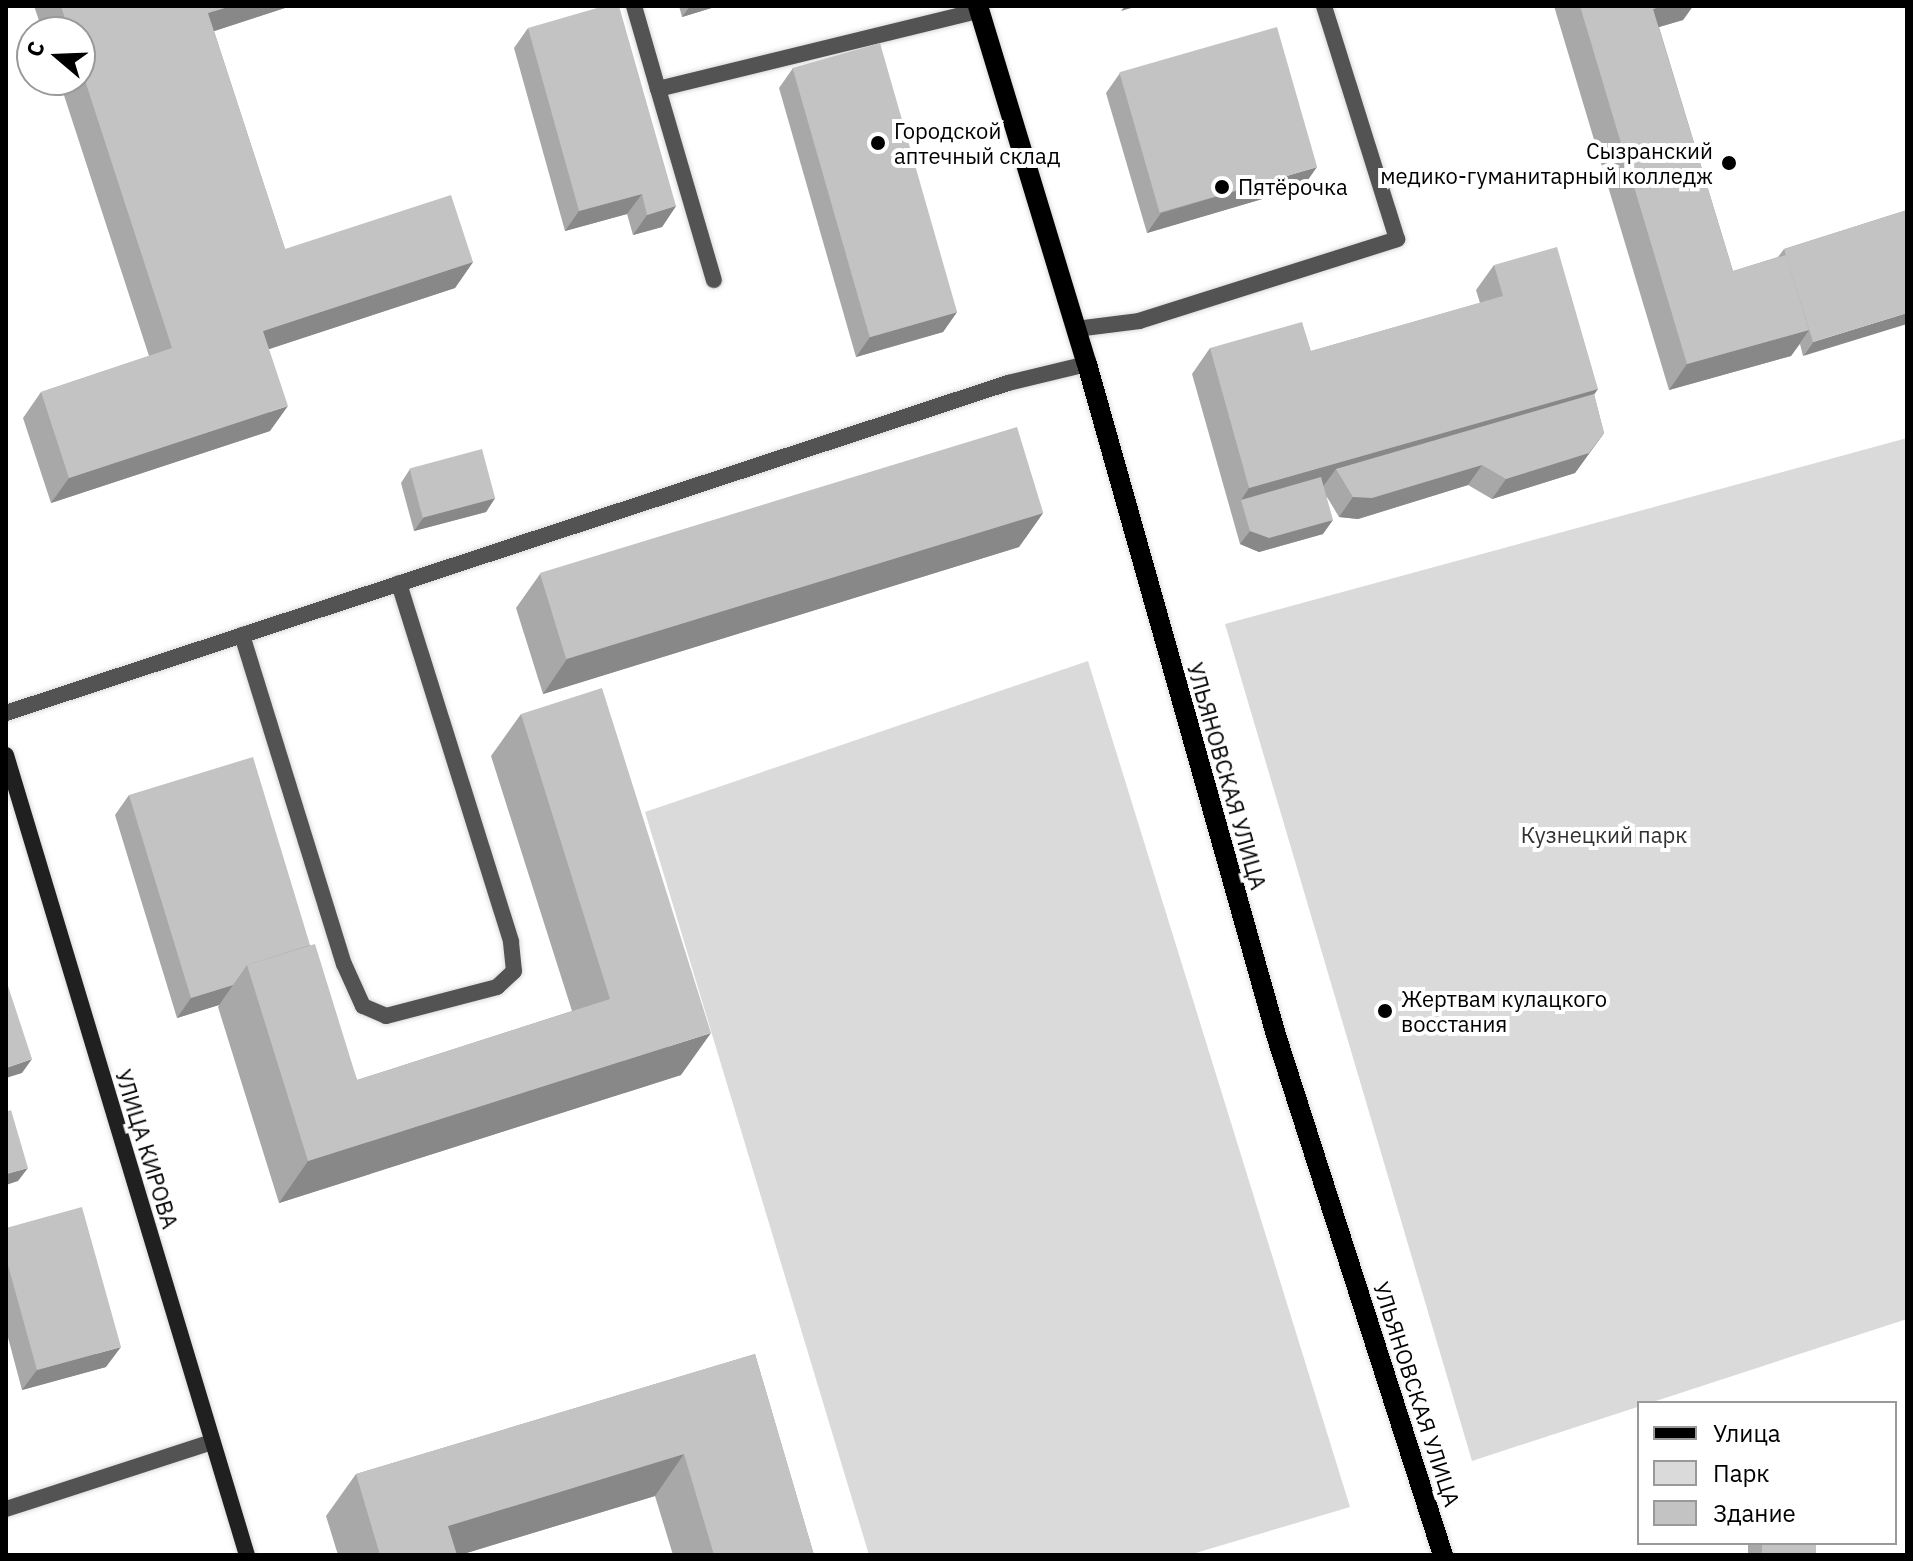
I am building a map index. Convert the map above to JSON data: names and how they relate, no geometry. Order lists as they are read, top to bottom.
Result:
{
  "streets": {
    "main road": ["УЛЬЯНОВСКАЯ УЛИЦА"],
    "street": ["УЛИЦА КИРОВА"]
  },
  "parks": ["Кузнецкий парк"],
  "places": [
    "Городской аптечный склад",
    "Сызранский медико-гуманитарный колледж",
    "Пятёрочка",
    "Жертвам кулацкого восстания"
  ],
  "legend": ["Улица", "Парк", "Здание"],
  "north": "left"
}
